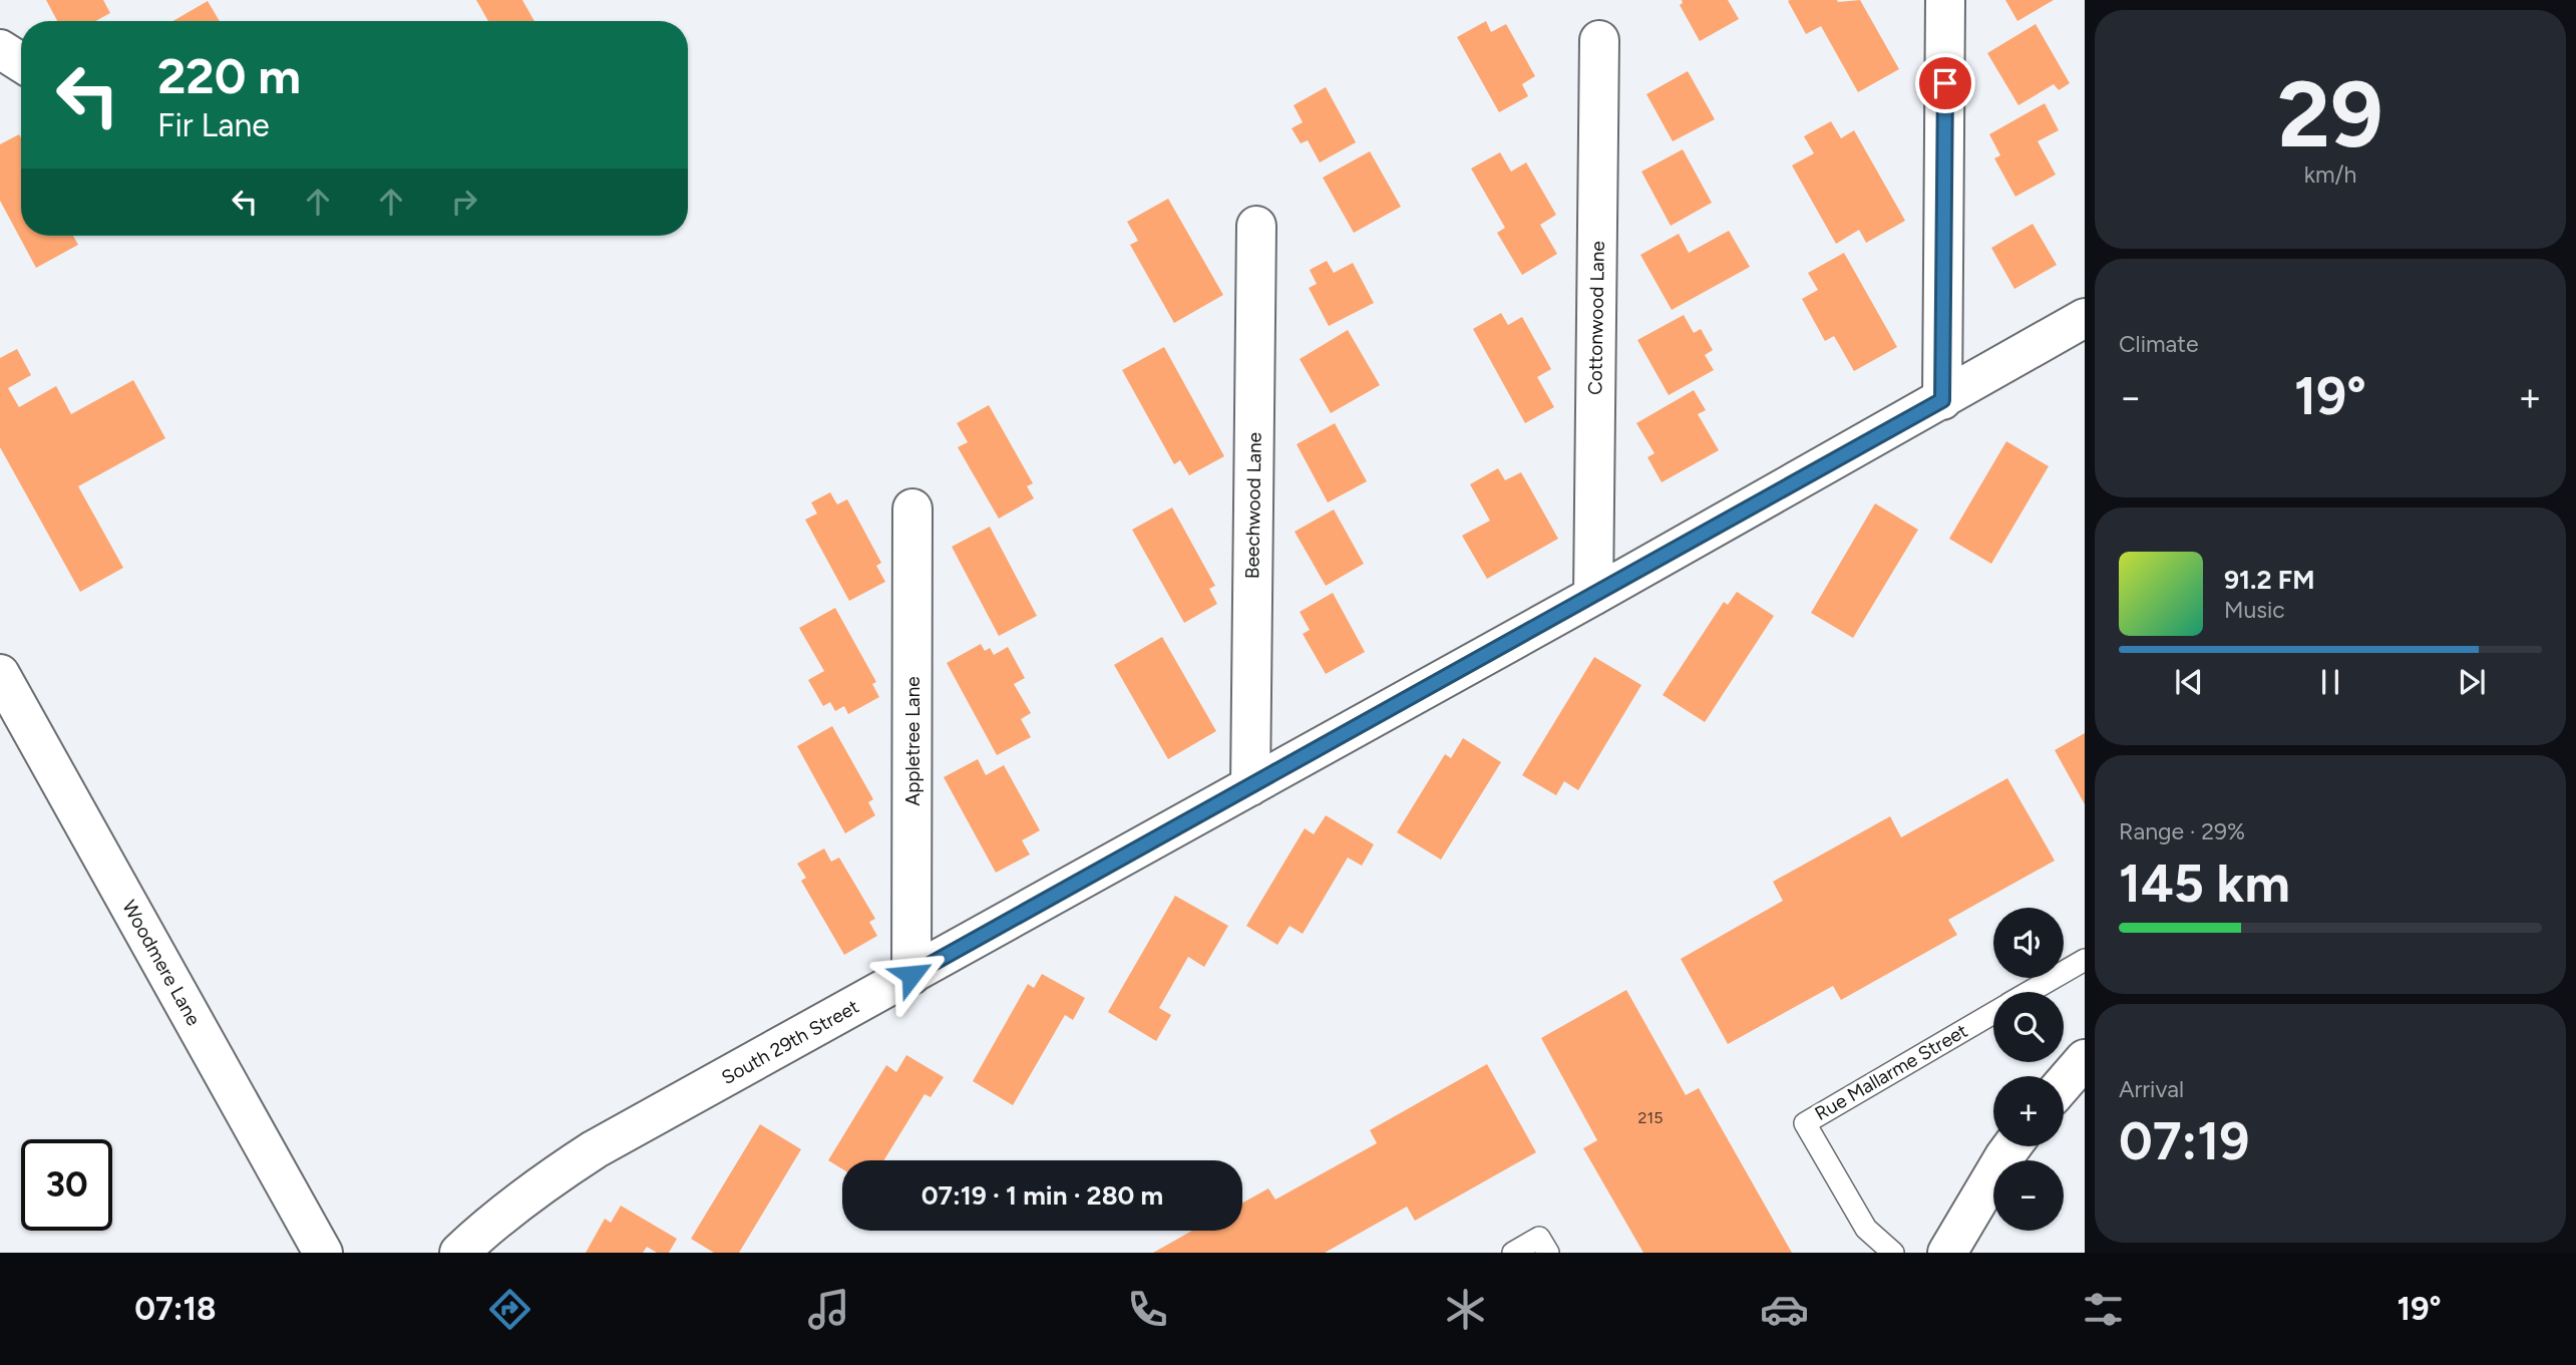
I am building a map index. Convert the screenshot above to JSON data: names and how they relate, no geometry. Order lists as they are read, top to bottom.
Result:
{
  "streets": {
    "street": [
      "Cottonwood Lane",
      "Beechwood Lane",
      "Appletree Lane",
      "Woodmere Lane",
      "South 29th Street"
    ],
    "lane": ["Rue Mallarme Street"]
  },
  "crossings": [
    ["Cottonwood Lane", "South 29th Street"],
    ["Beechwood Lane", "South 29th Street"],
    ["Appletree Lane", "South 29th Street"]
  ],
  "house_numbers": ["215"],
  "page": {
    "tile": [
      ["29", "km/h"],
      "Climate",
      ["Range · 29%", "145 km"],
      ["Arrival", "07:19"]
    ],
    "turn": ["220 m", "Fir Lane"],
    "heat": ["−", "19°", "+"],
    "song": ["91.2 FM", "Music"],
    "map_buttons": ["+", "−"],
    "limit": "30",
    "trip": "07:19 · 1 min · 280 m",
    "tabs": ["07:18", "19°"]
  }
}
